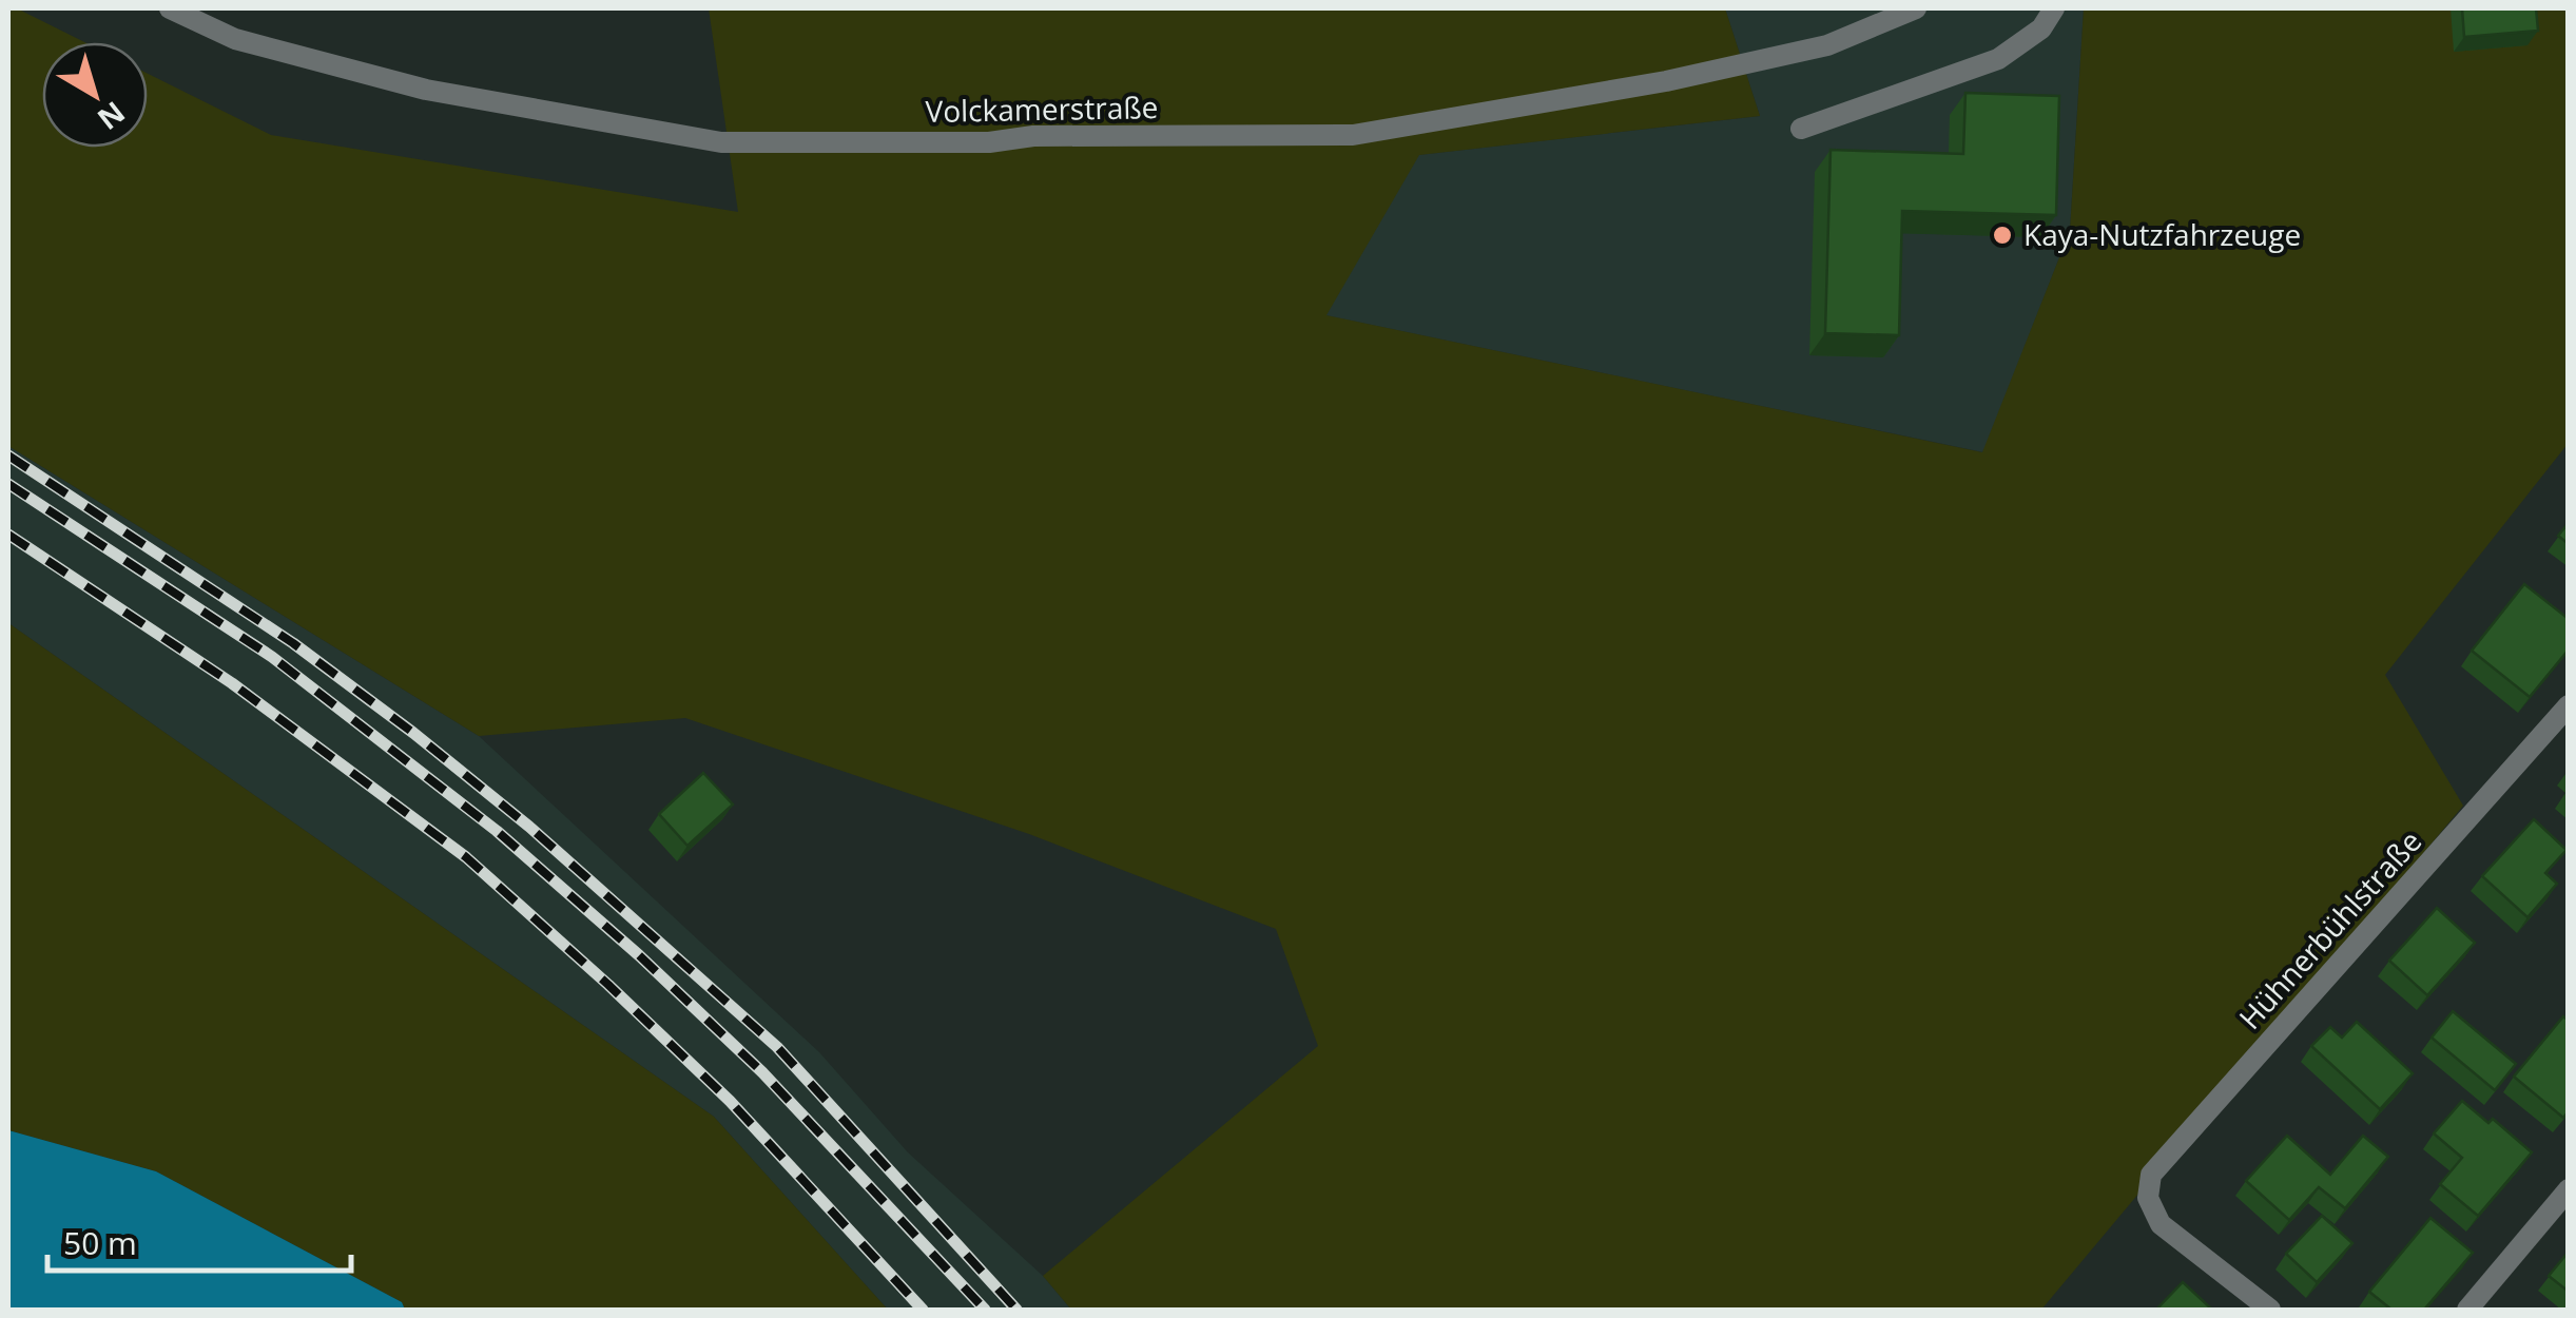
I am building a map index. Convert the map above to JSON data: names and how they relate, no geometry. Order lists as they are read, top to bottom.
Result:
{
  "streets": {
    "street": ["Volckamerstraße", "Hühnerbühlstraße"]
  },
  "places": ["Kaya-Nutzfahrzeuge"],
  "scale_bar": "50 m",
  "north": "bottom right"
}
